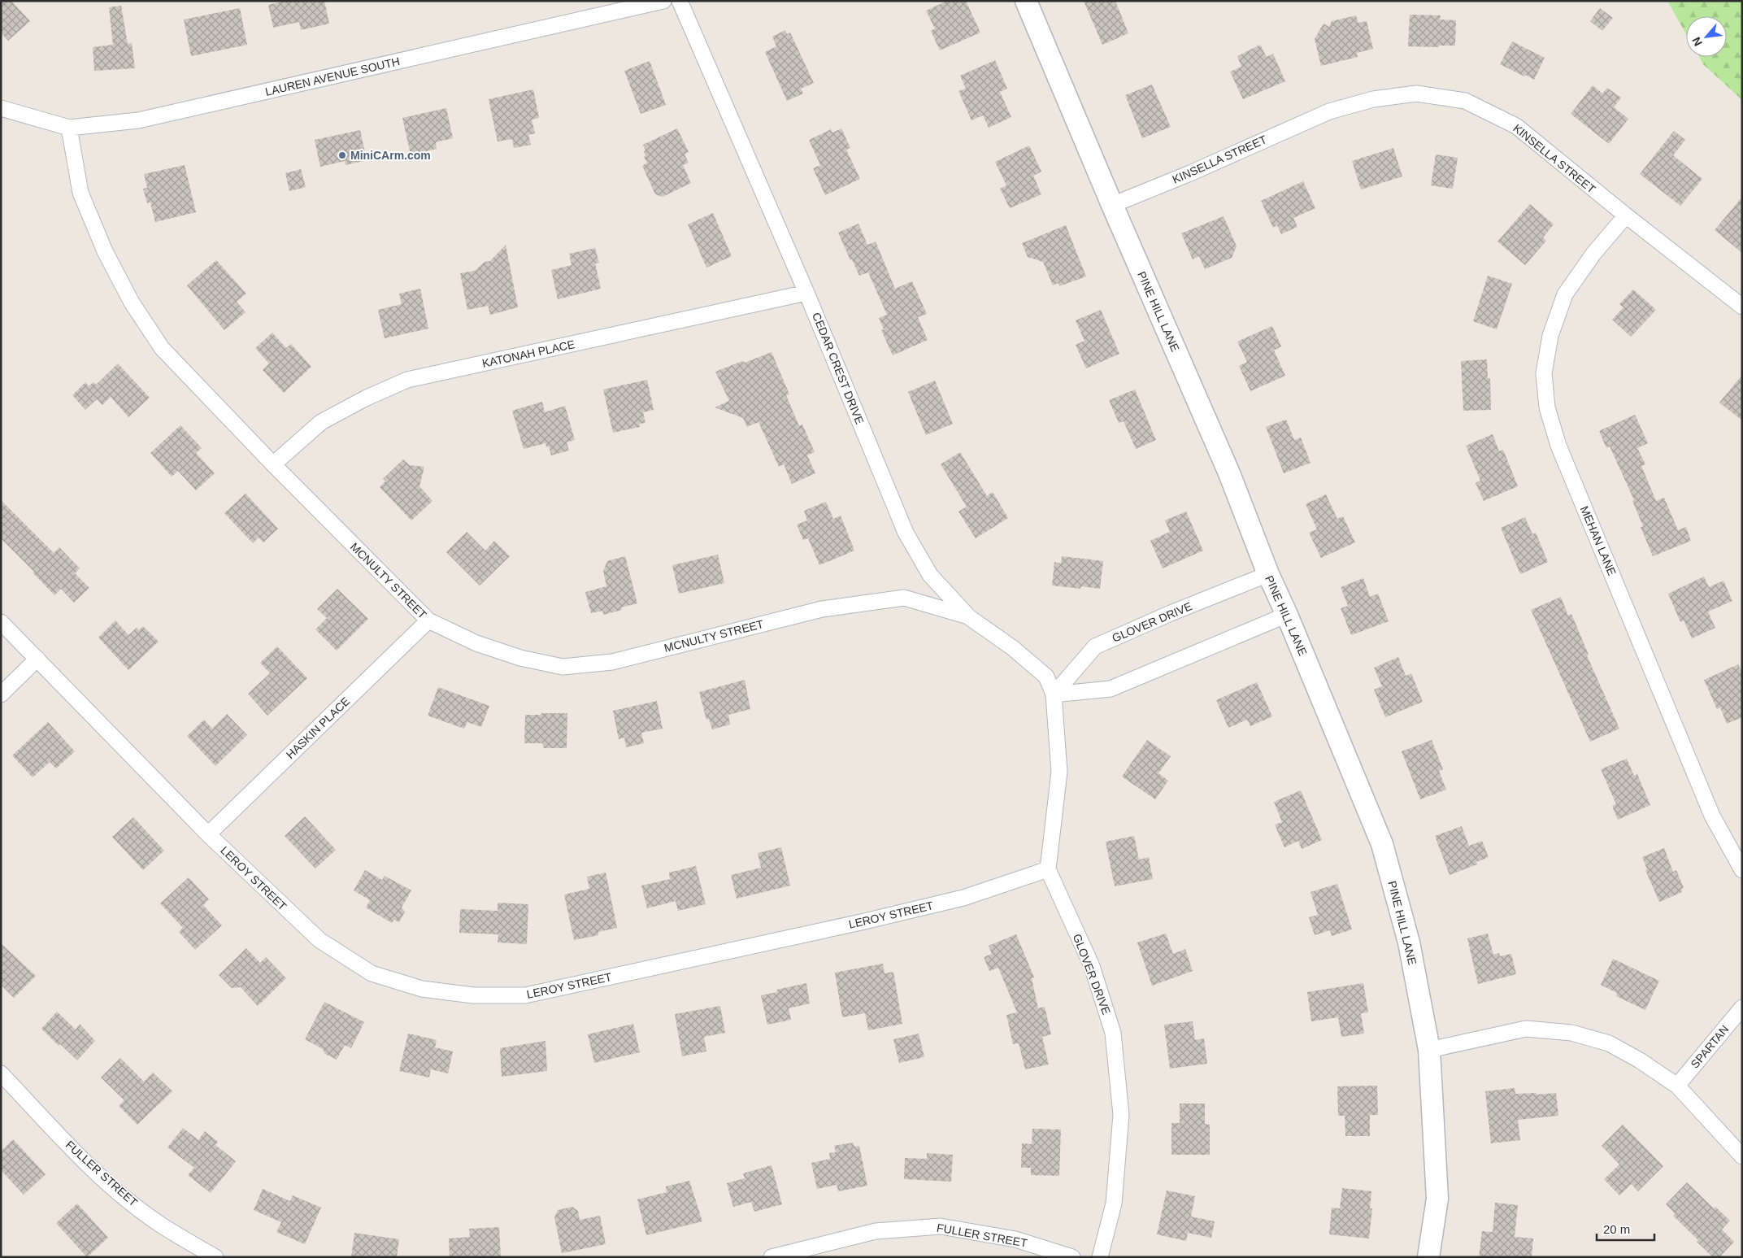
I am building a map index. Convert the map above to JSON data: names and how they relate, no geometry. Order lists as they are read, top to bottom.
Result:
{
  "streets": {
    "street": [
      "LAUREN AVENUE SOUTH",
      "KINSELLA STREET",
      "PINE HILL LANE",
      "KATONAH PLACE",
      "CEDAR CREST DRIVE",
      "MEHAN LANE",
      "MCNULTY STREET",
      "GLOVER DRIVE",
      "HASKIN PLACE",
      "LEROY STREET",
      "SPARTAN",
      "FULLER STREET"
    ]
  },
  "crossings": [
    ["LAUREN AVENUE SOUTH", "MCNULTY STREET"],
    ["KINSELLA STREET", "PINE HILL LANE"],
    ["KINSELLA STREET", "MEHAN LANE"],
    ["PINE HILL LANE", "GLOVER DRIVE"],
    ["KATONAH PLACE", "CEDAR CREST DRIVE"],
    ["KATONAH PLACE", "MCNULTY STREET"],
    ["CEDAR CREST DRIVE", "MCNULTY STREET"],
    ["CEDAR CREST DRIVE", "GLOVER DRIVE"],
    ["MCNULTY STREET", "HASKIN PLACE"],
    ["GLOVER DRIVE", "LEROY STREET"],
    ["HASKIN PLACE", "LEROY STREET"]
  ],
  "places": ["MiniCArm.com"],
  "scale_bar": "20 m",
  "north": "bottom left"
}
